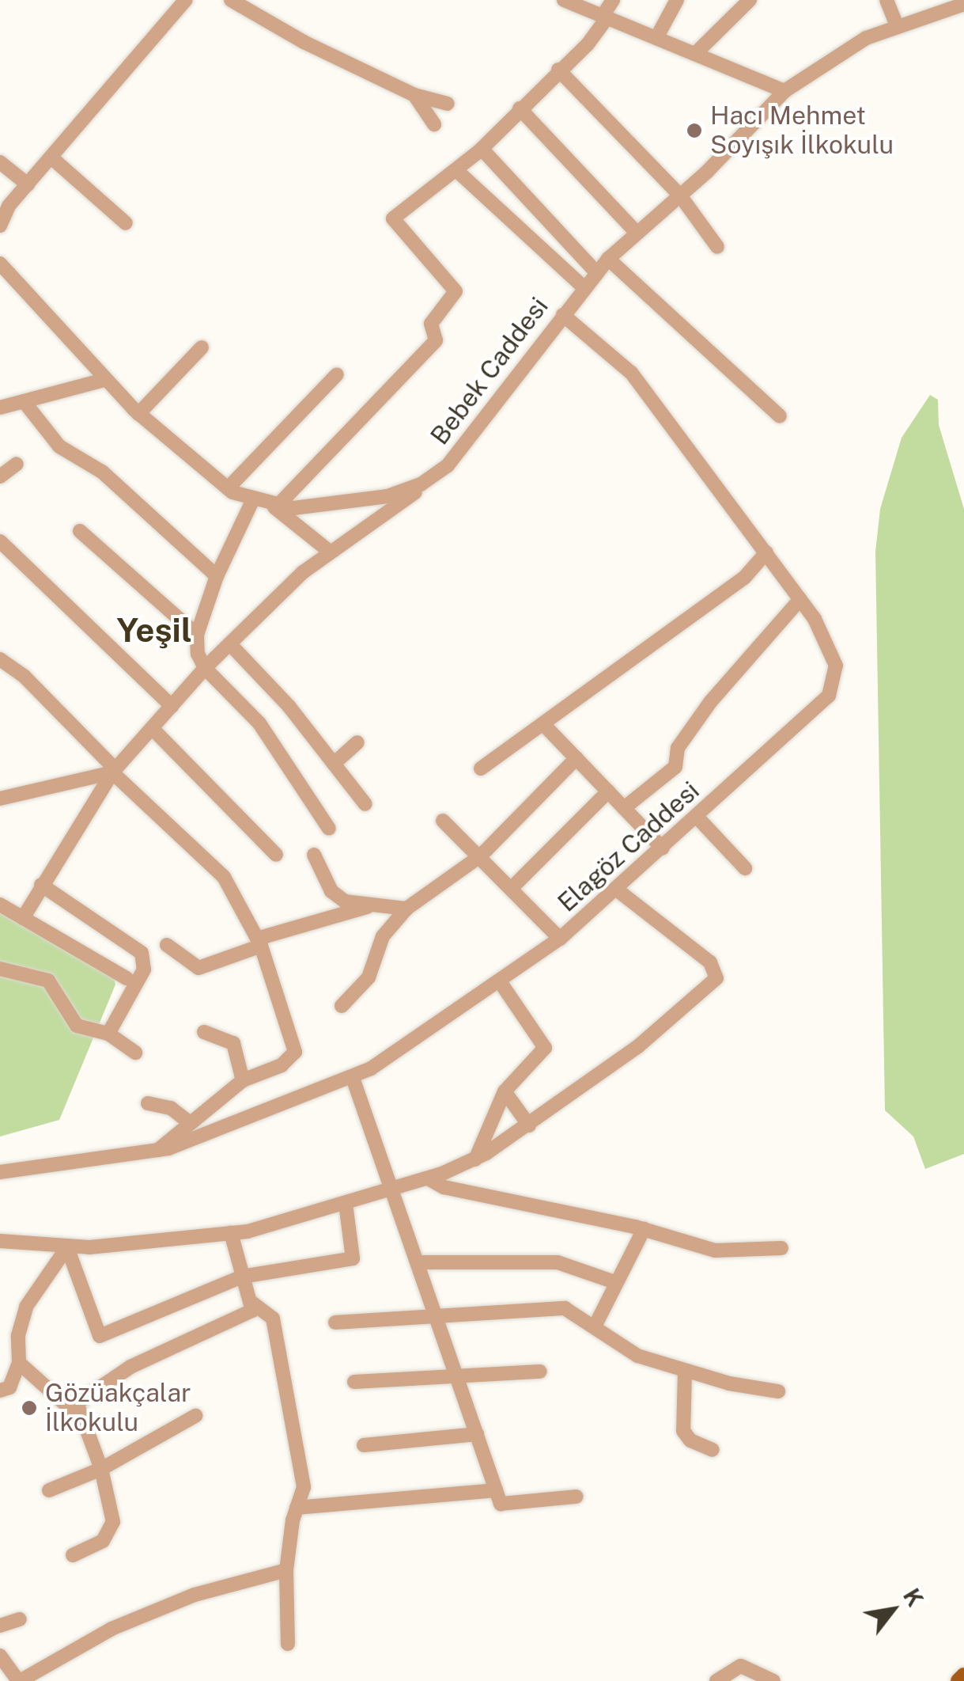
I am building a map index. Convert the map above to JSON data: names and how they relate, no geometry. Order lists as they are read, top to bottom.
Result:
{
  "streets": {
    "street": ["Bebek Caddesi", "Elagöz Caddesi"]
  },
  "crossings": [
    ["Bebek Caddesi", "Elagöz Caddesi"]
  ],
  "districts": ["Yeşil"],
  "places": ["Hacı Mehmet Soyışık İlkokulu", "Gözüakçalar İlkokulu"],
  "north": "top right"
}
